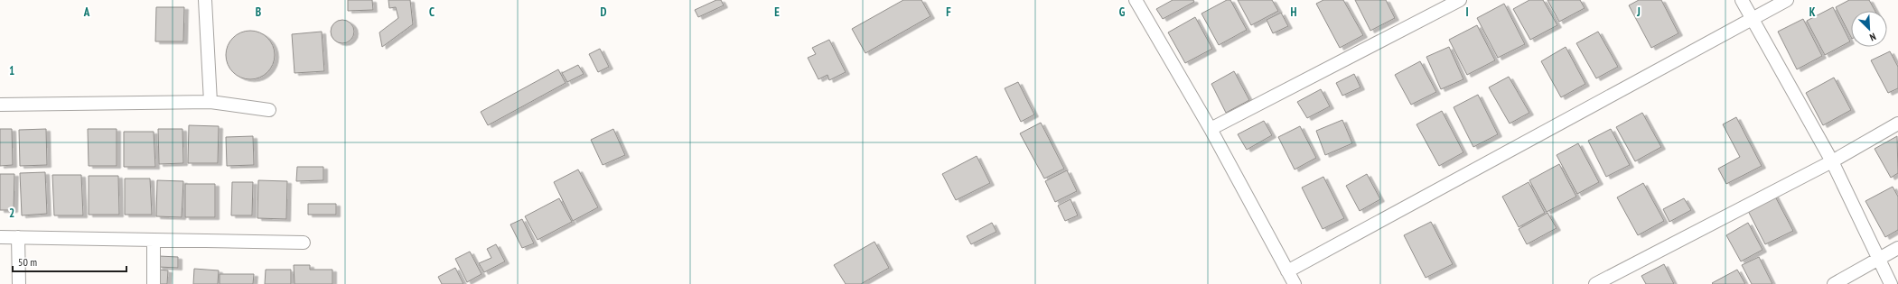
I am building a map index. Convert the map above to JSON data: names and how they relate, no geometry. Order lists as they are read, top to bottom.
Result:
{
  "scale_bar": "50 m",
  "north": "bottom right",
  "grid": {
    "columns": [
      "A",
      "B",
      "C",
      "D",
      "E",
      "F",
      "G",
      "H",
      "I",
      "J",
      "K"
    ],
    "rows": ["1", "2"]
  }
}
